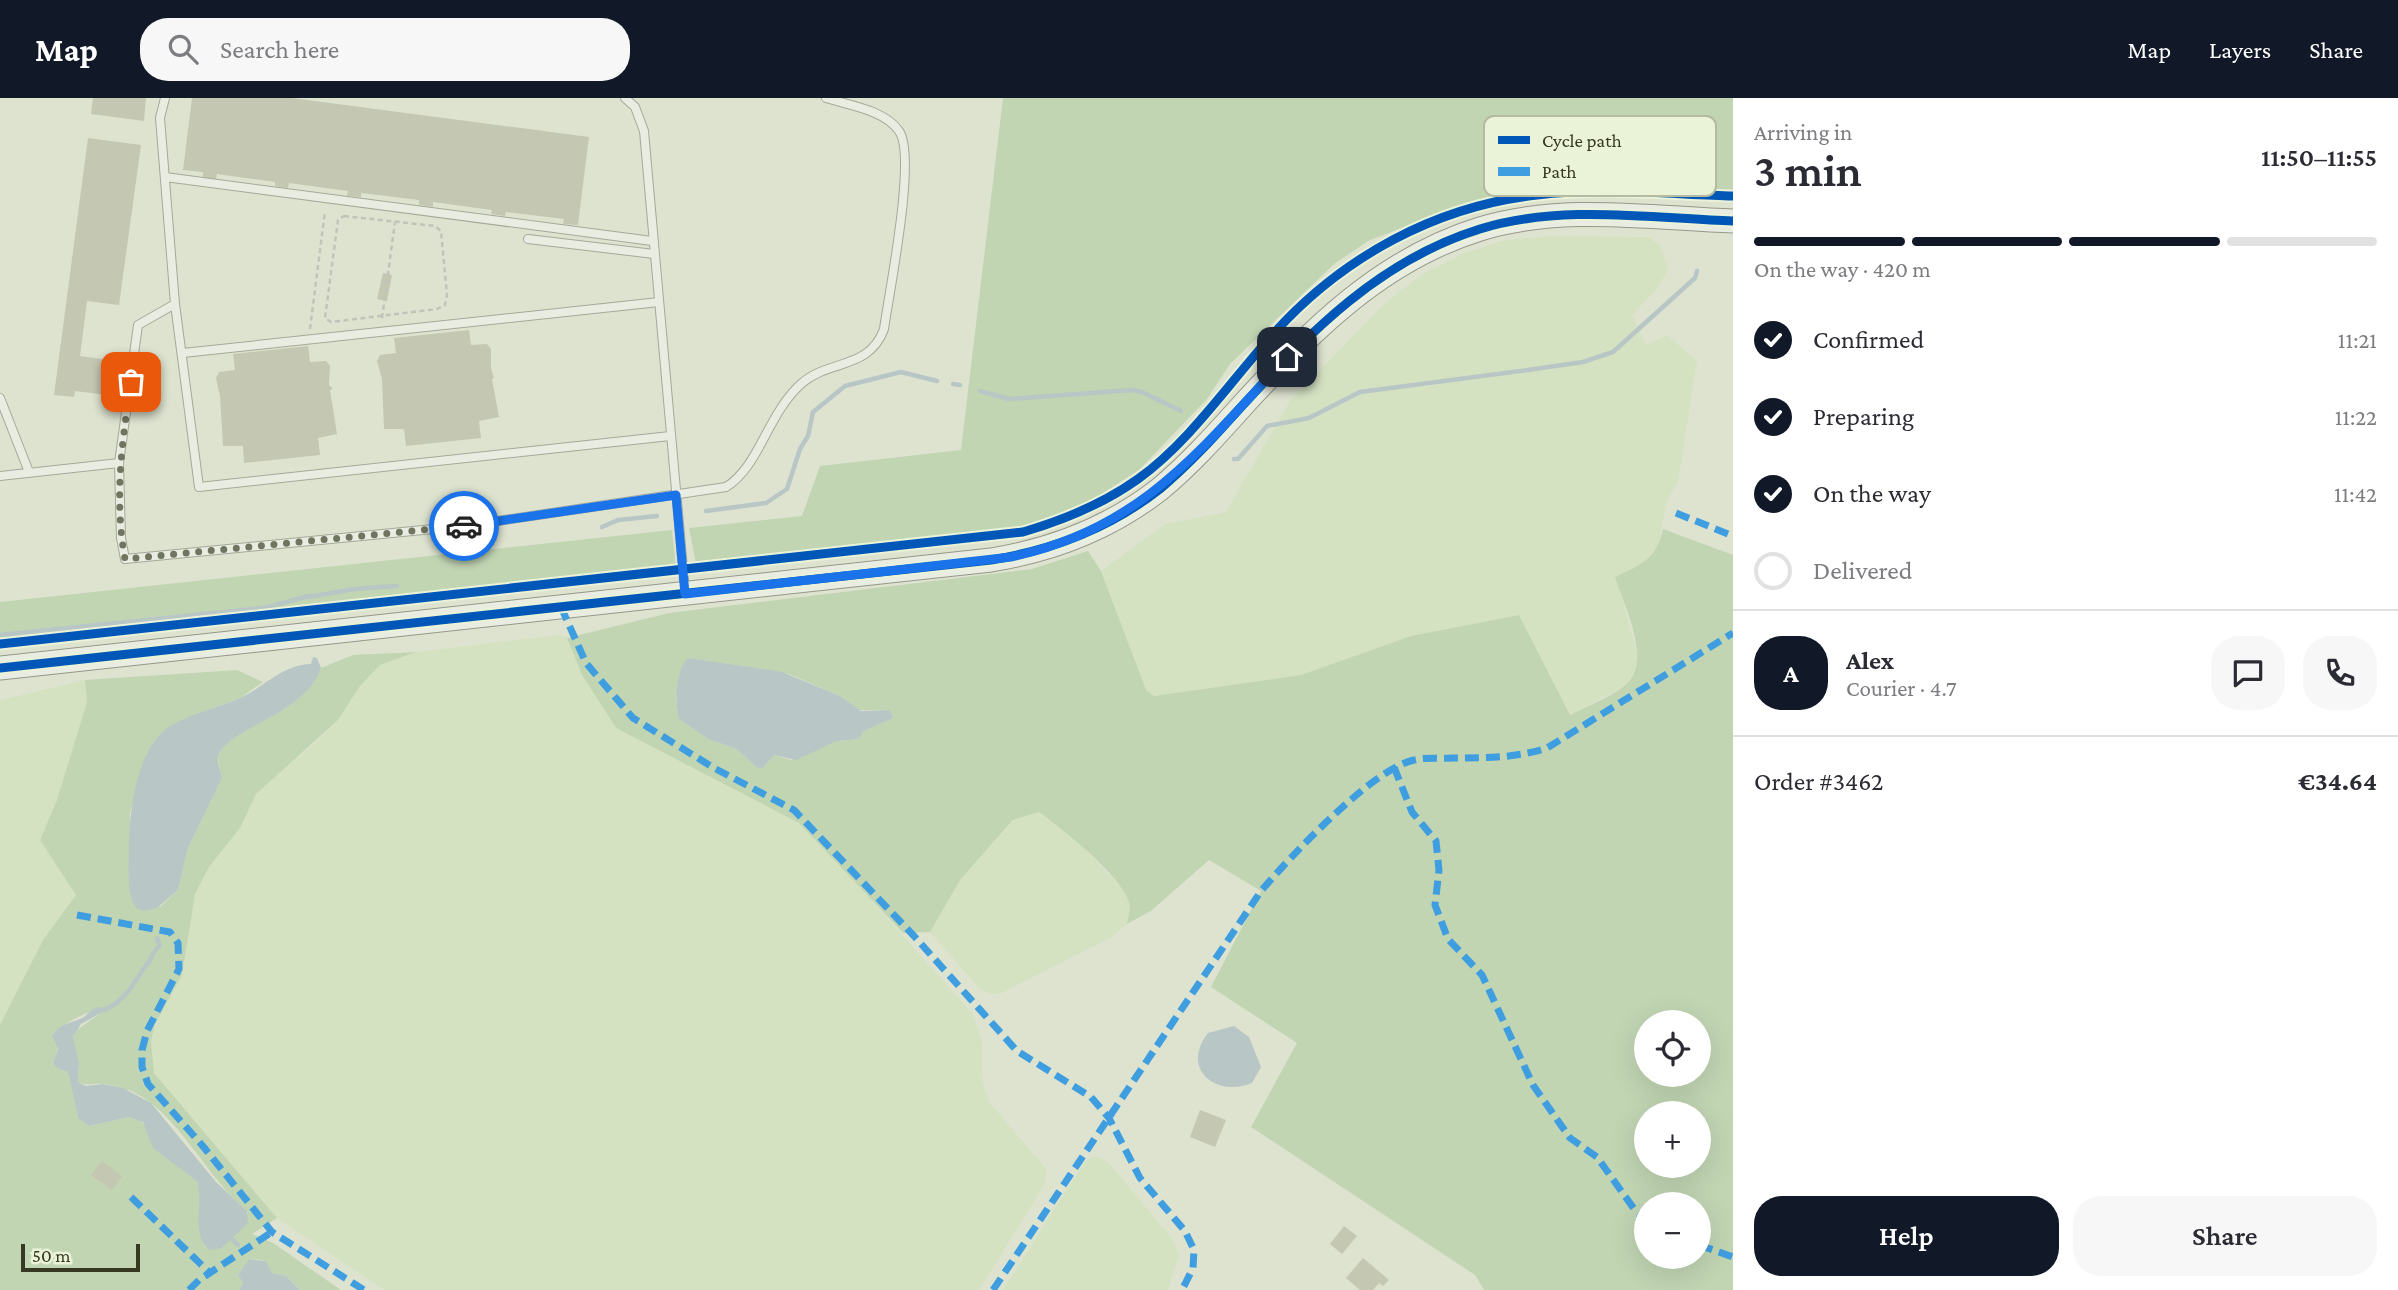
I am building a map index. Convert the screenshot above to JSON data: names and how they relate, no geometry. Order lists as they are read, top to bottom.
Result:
{
  "legend": ["Cycle path", "Path"],
  "scale_bar": "50 m",
  "page": {
    "header": "Map",
    "search": "Search here",
    "nav": ["Map", "Layers", "Share"],
    "heading": ["3 min", "Arriving in", "11:50–11:55"],
    "panel": [
      "Alex",
      "Courier · 4.7",
      "Order #3462",
      "€34.64"
    ],
    "bar": "On the way · 420 m",
    "list": [
      ["Confirmed", "11:21"],
      ["Preparing", "11:22"],
      ["On the way", "11:42"],
      "Delivered"
    ],
    "round": "A",
    "map_buttons": ["+", "−"],
    "buttons": ["Help", "Share"],
    "scale": "50 m"
  }
}
